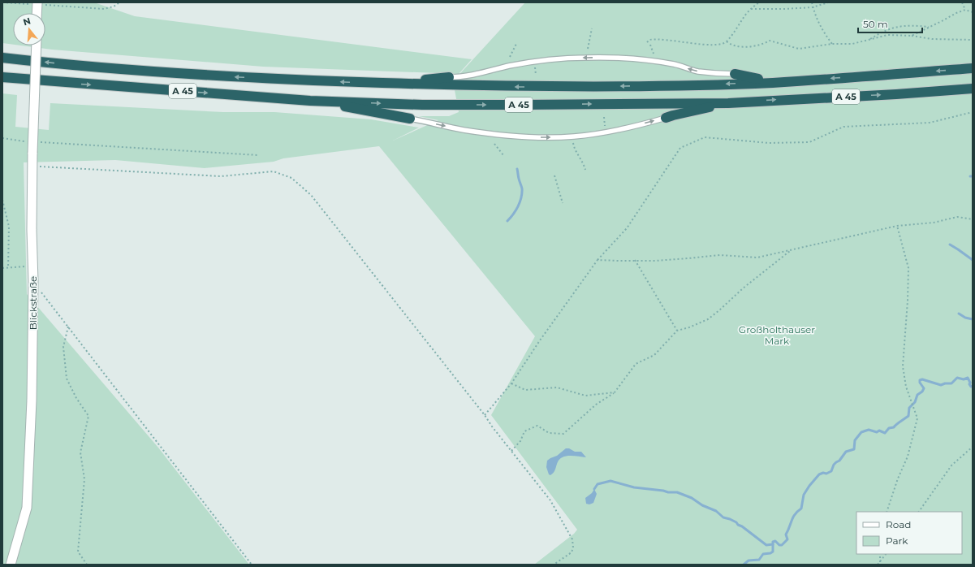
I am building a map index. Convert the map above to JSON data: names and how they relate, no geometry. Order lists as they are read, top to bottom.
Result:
{
  "streets": {
    "highway": ["A 45"],
    "street": ["Blickstraße"]
  },
  "parks": ["Großholthauser Mark"],
  "legend": ["Road", "Park"],
  "scale_bar": "50 m",
  "north": "top"
}
